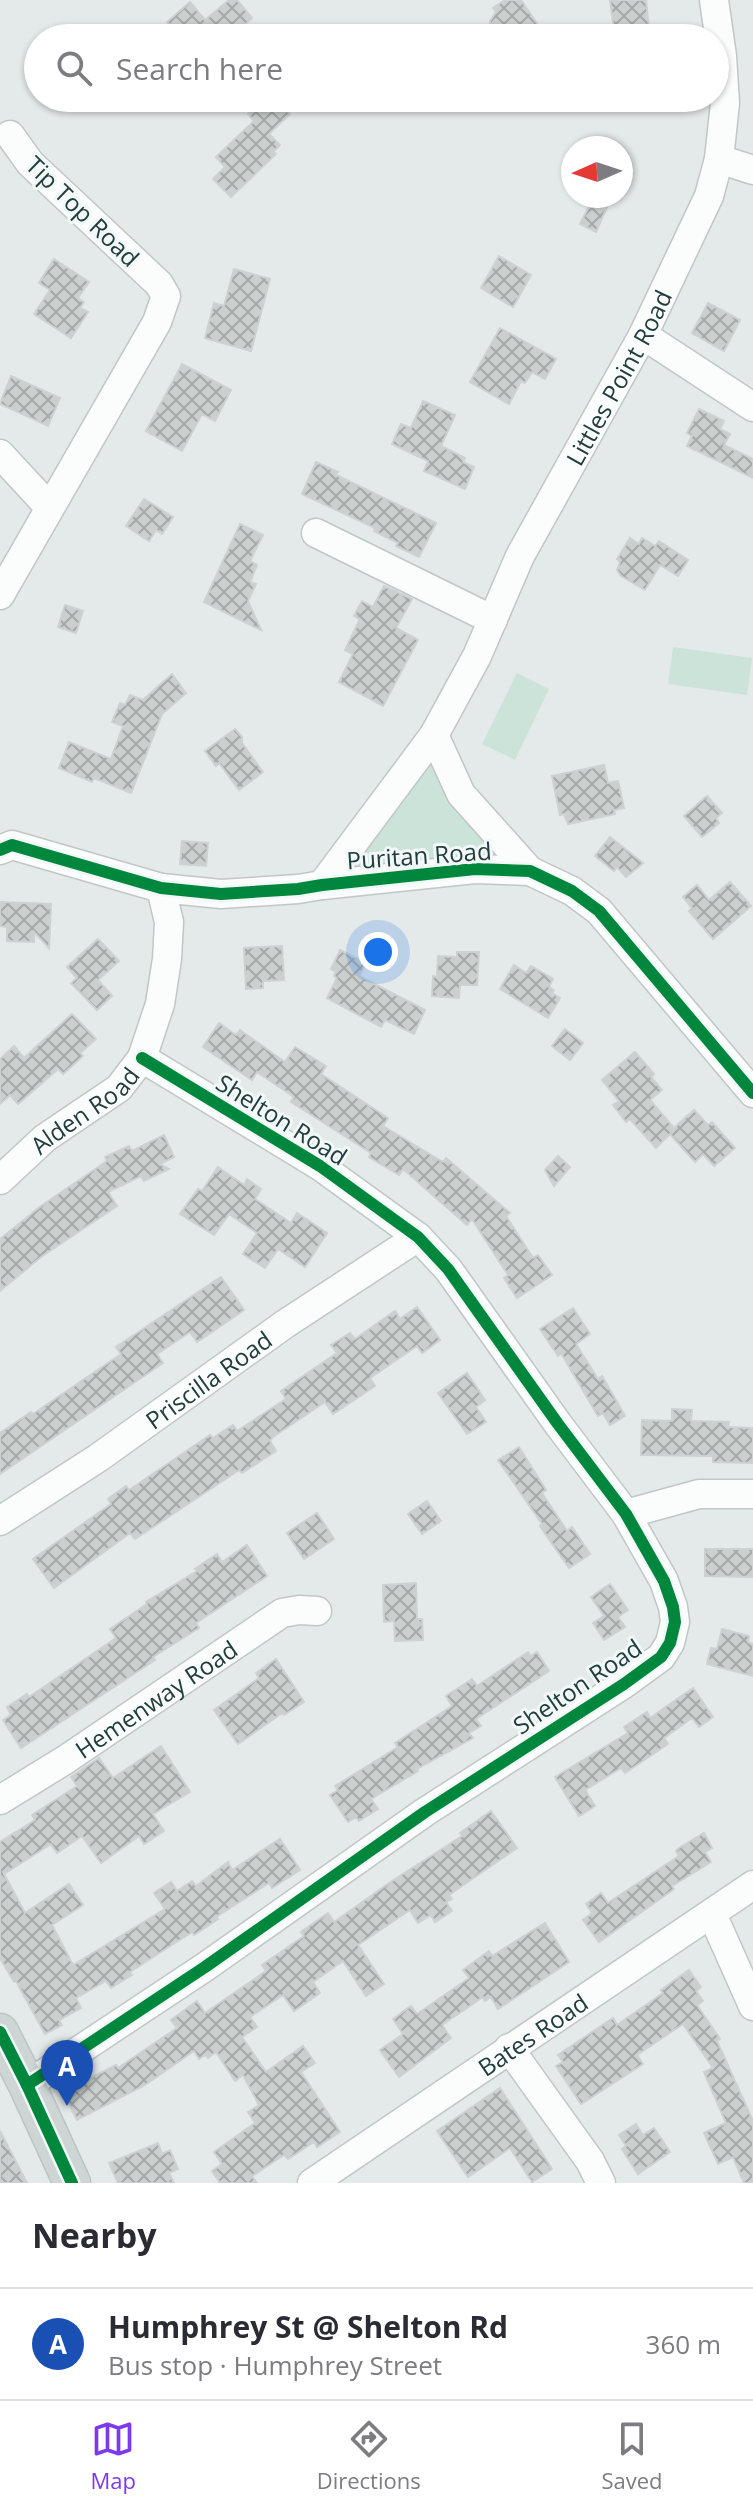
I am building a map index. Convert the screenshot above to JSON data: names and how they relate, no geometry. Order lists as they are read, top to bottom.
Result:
{
  "streets": {
    "street": [
      "Tip Top Road",
      "Littles Point Road",
      "Puritan Road",
      "Alden Road",
      "Shelton Road",
      "Priscilla Road",
      "Hemenway Road",
      "Bates Road"
    ]
  },
  "crossings": [
    ["Littles Point Road", "Puritan Road"],
    ["Puritan Road", "Alden Road"],
    ["Alden Road", "Shelton Road"],
    ["Shelton Road", "Priscilla Road"]
  ],
  "north": "left",
  "page": {
    "search": "Search here",
    "pins": "A",
    "heading": "Nearby",
    "list": [
      {
        "mark": "A",
        "name": "Humphrey St @ Shelton Rd",
        "note": "Bus stop · Humphrey Street",
        "value": "360 m"
      }
    ],
    "nav": ["Map", "Directions", "Saved"]
  }
}
